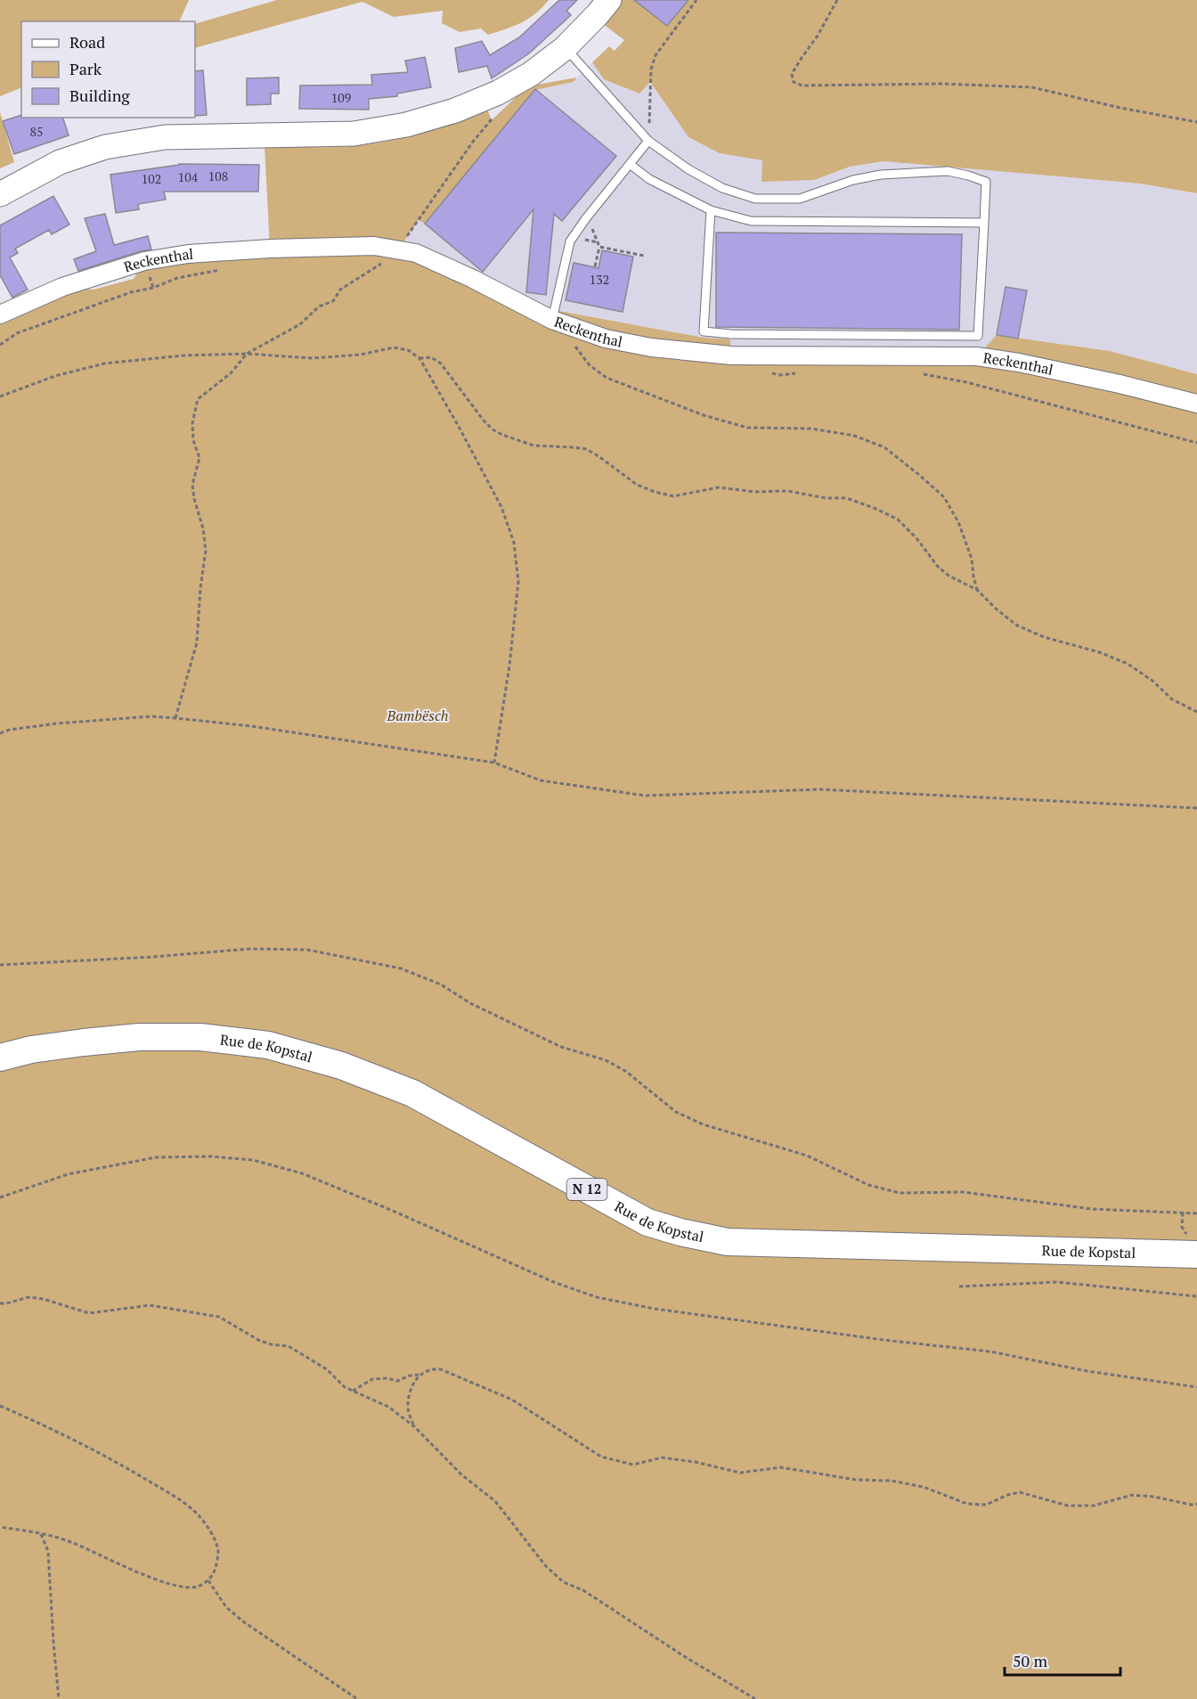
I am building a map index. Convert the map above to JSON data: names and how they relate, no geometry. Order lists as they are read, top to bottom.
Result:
{
  "streets": {
    "main road": ["Rue de Kopstal", "N 12"],
    "street": ["Reckenthal"]
  },
  "parks": ["Bambësch"],
  "house_numbers": [
    "109",
    "85",
    "108",
    "104",
    "102",
    "132"
  ],
  "legend": ["Road", "Park", "Building"],
  "scale_bar": "50 m"
}
